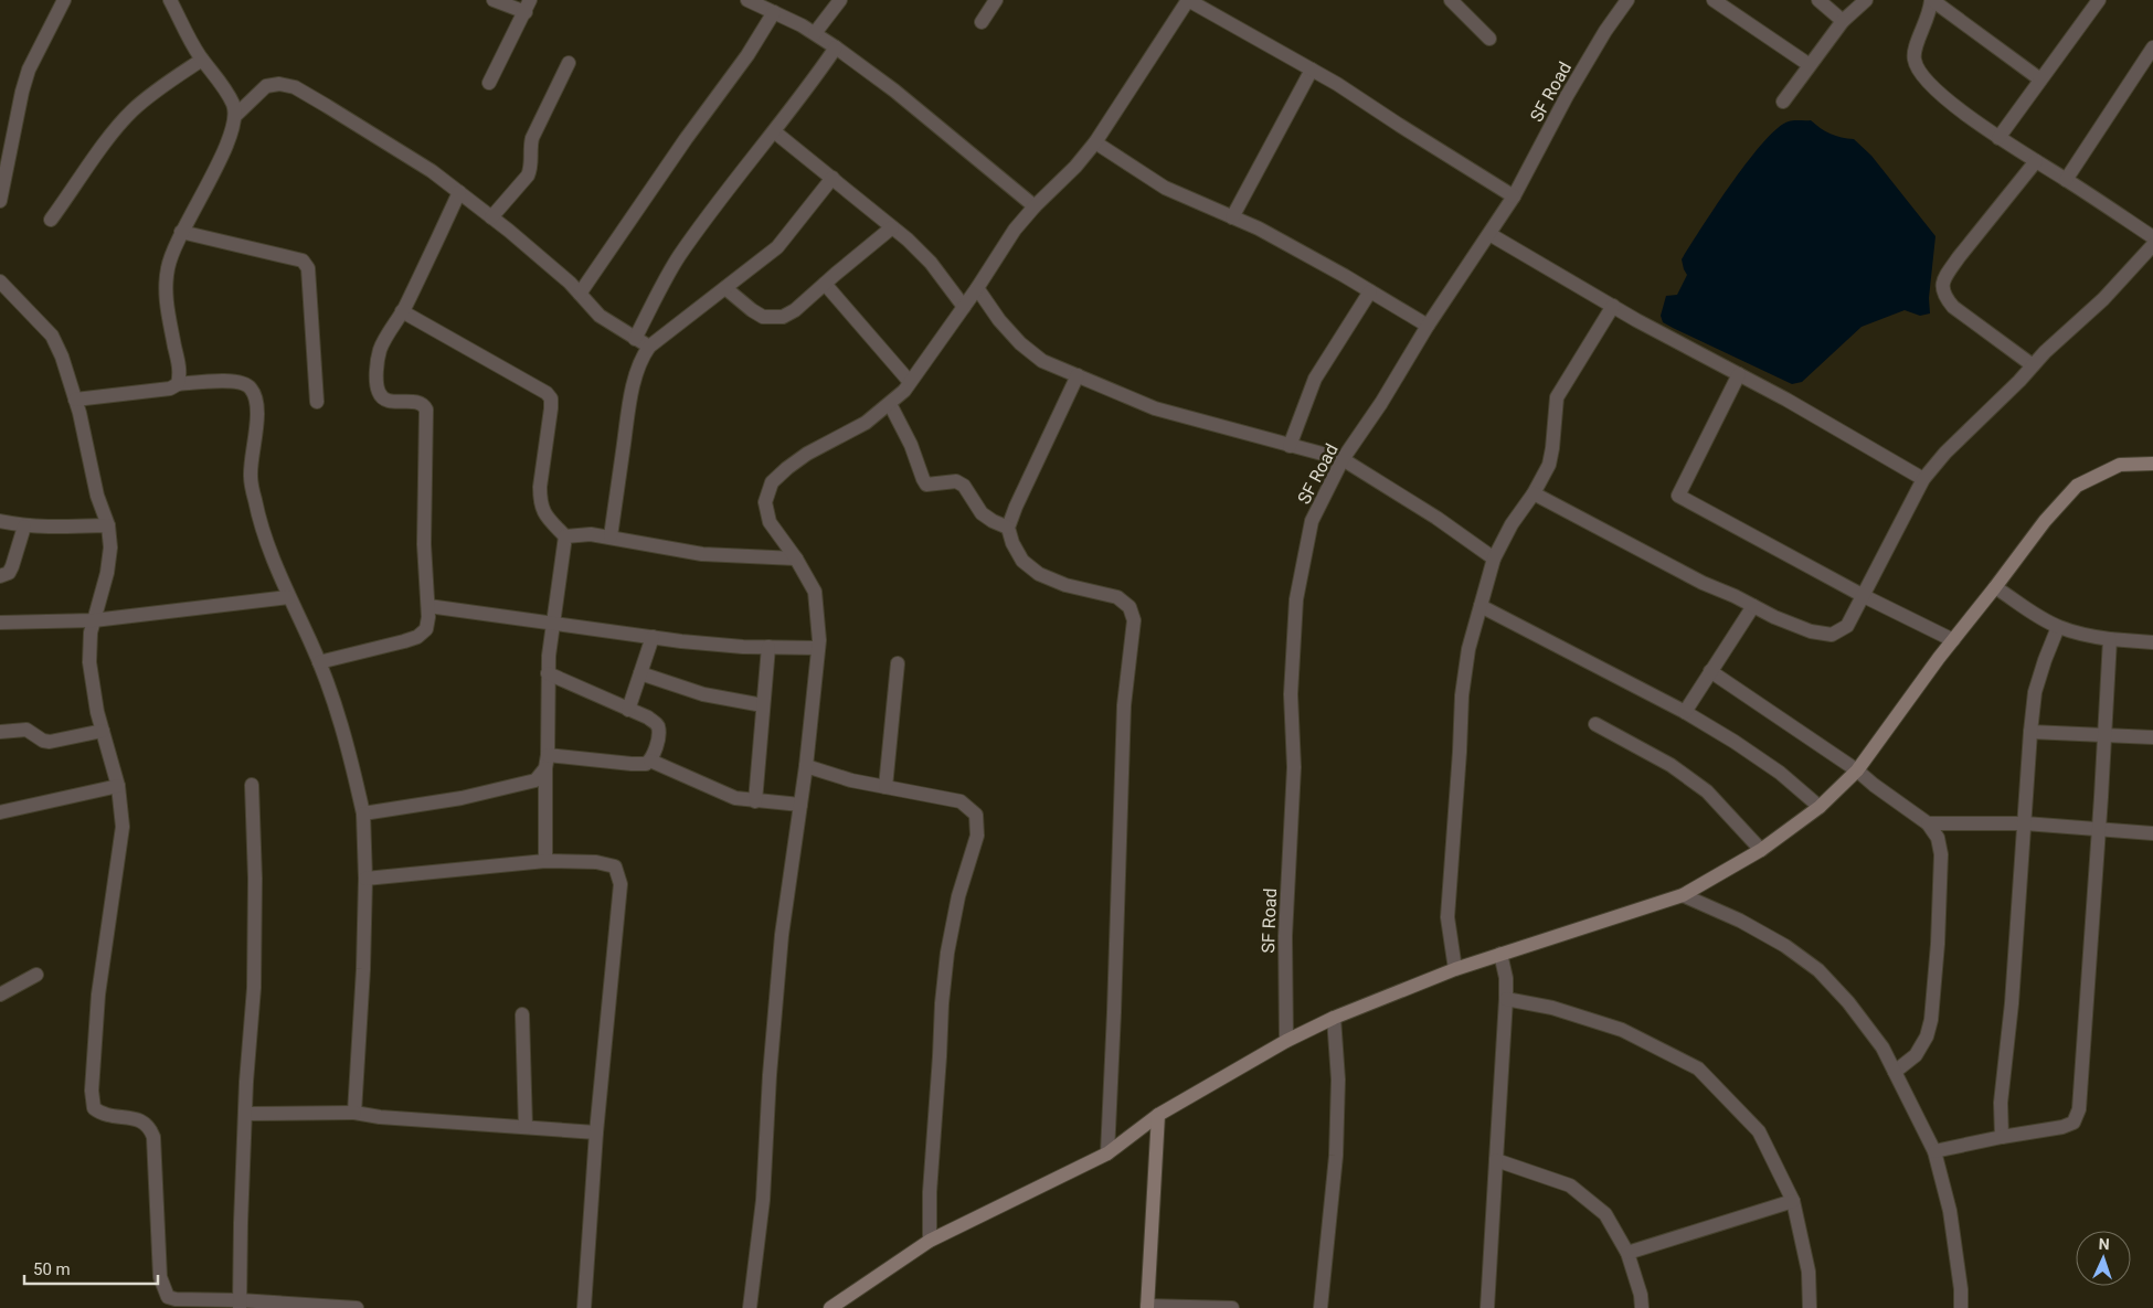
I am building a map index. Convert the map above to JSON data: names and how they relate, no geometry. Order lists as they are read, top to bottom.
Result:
{
  "streets": {
    "street": ["SF Road"]
  },
  "scale_bar": "50 m",
  "north": "top"
}
